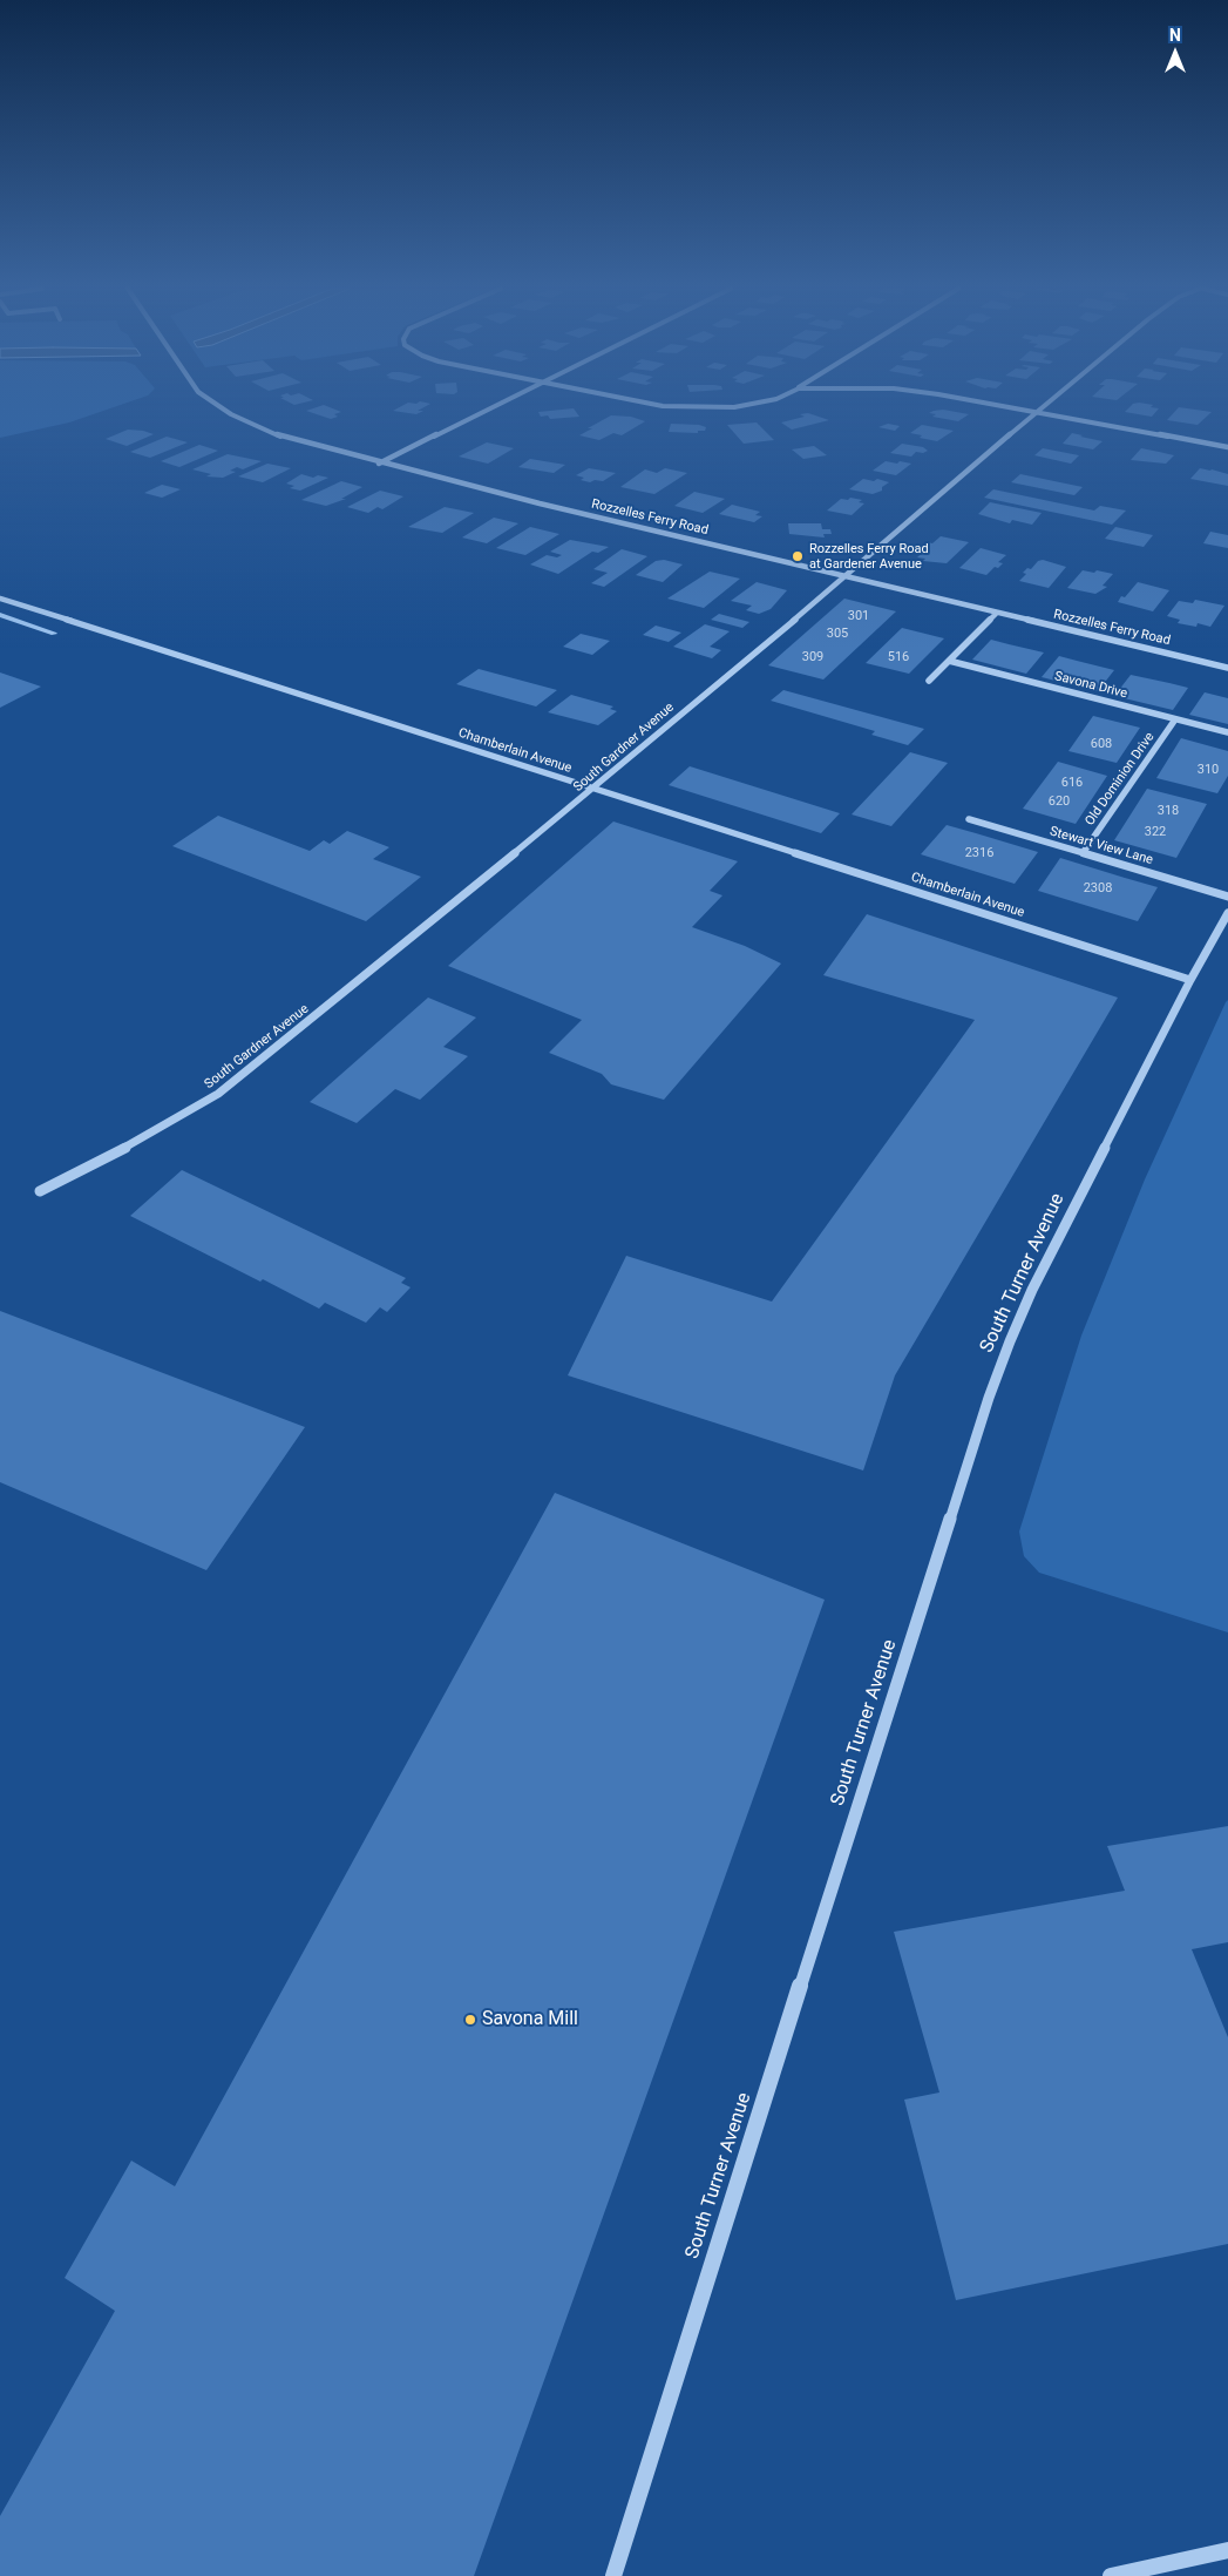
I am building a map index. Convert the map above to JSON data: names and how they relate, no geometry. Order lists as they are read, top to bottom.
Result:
{
  "streets": {
    "street": [
      "Rozzelles Ferry Road",
      "Savona Drive",
      "South Gardner Avenue",
      "Chamberlain Avenue",
      "Old Dominion Drive",
      "Stewart View Lane",
      "South Turner Avenue"
    ]
  },
  "crossings": [
    ["Rozzelles Ferry Road", "South Gardner Avenue"],
    ["Savona Drive", "Old Dominion Drive"],
    ["South Gardner Avenue", "Chamberlain Avenue"],
    ["Chamberlain Avenue", "South Turner Avenue"],
    ["Old Dominion Drive", "Stewart View Lane"]
  ],
  "places": ["Rozzelles Ferry Road at Gardener Avenue", "Savona Mill"],
  "house_numbers": [
    "301",
    "305",
    "309",
    "516",
    "608",
    "310",
    "616",
    "620",
    "318",
    "322",
    "2316",
    "2308"
  ],
  "north": "top"
}
